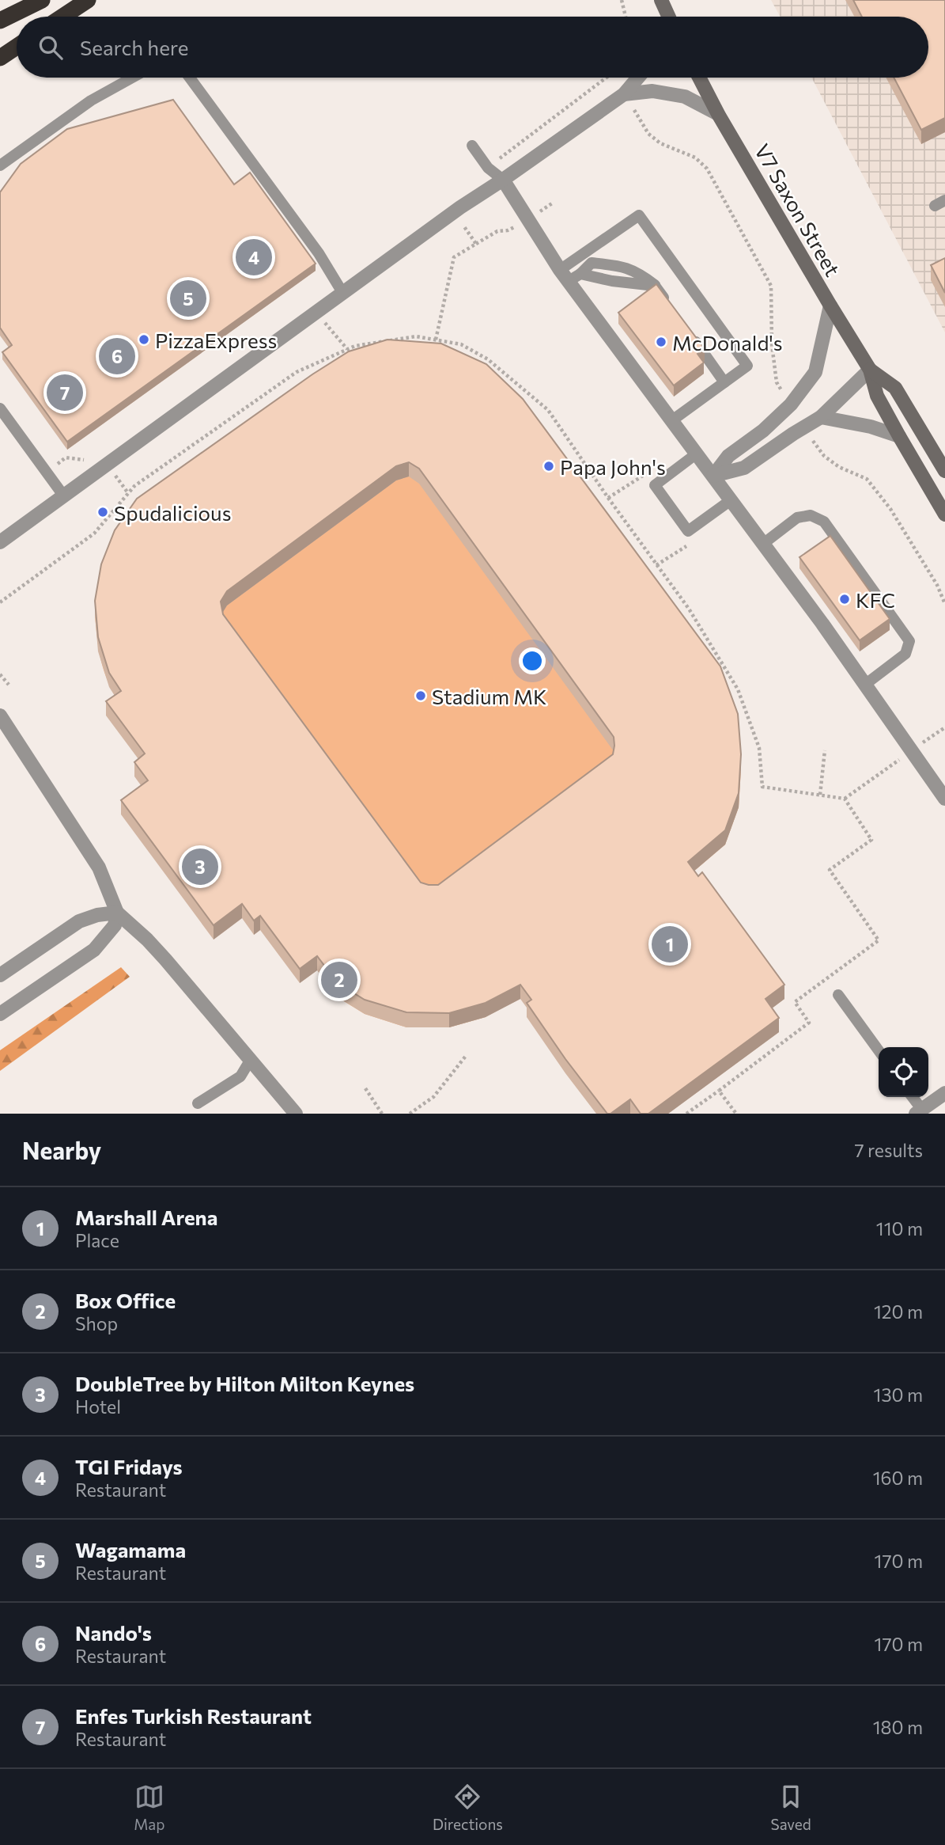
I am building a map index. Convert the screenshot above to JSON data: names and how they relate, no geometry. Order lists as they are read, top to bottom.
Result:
{
  "streets": {
    "main road": ["V7 Saxon Street"]
  },
  "places": [
    "PizzaExpress",
    "McDonald's",
    "Papa John's",
    "Spudalicious",
    "KFC",
    "Stadium MK"
  ],
  "page": {
    "search": "Search here",
    "pins": [
      "4",
      "5",
      "6",
      "7",
      "3",
      "1",
      "2"
    ],
    "heading": ["Nearby", "7 results"],
    "list": [
      {
        "mark": "1",
        "name": "Marshall Arena",
        "note": "Place",
        "value": "110 m"
      },
      {
        "mark": "2",
        "name": "Box Office",
        "note": "Shop",
        "value": "120 m"
      },
      {
        "mark": "3",
        "name": "DoubleTree by Hilton Milton Keynes",
        "note": "Hotel",
        "value": "130 m"
      },
      {
        "mark": "4",
        "name": "TGI Fridays",
        "note": "Restaurant",
        "value": "160 m"
      },
      {
        "mark": "5",
        "name": "Wagamama",
        "note": "Restaurant",
        "value": "170 m"
      },
      {
        "mark": "6",
        "name": "Nando's",
        "note": "Restaurant",
        "value": "170 m"
      },
      {
        "mark": "7",
        "name": "Enfes Turkish Restaurant",
        "note": "Restaurant",
        "value": "180 m"
      }
    ],
    "nav": ["Map", "Directions", "Saved"]
  }
}
